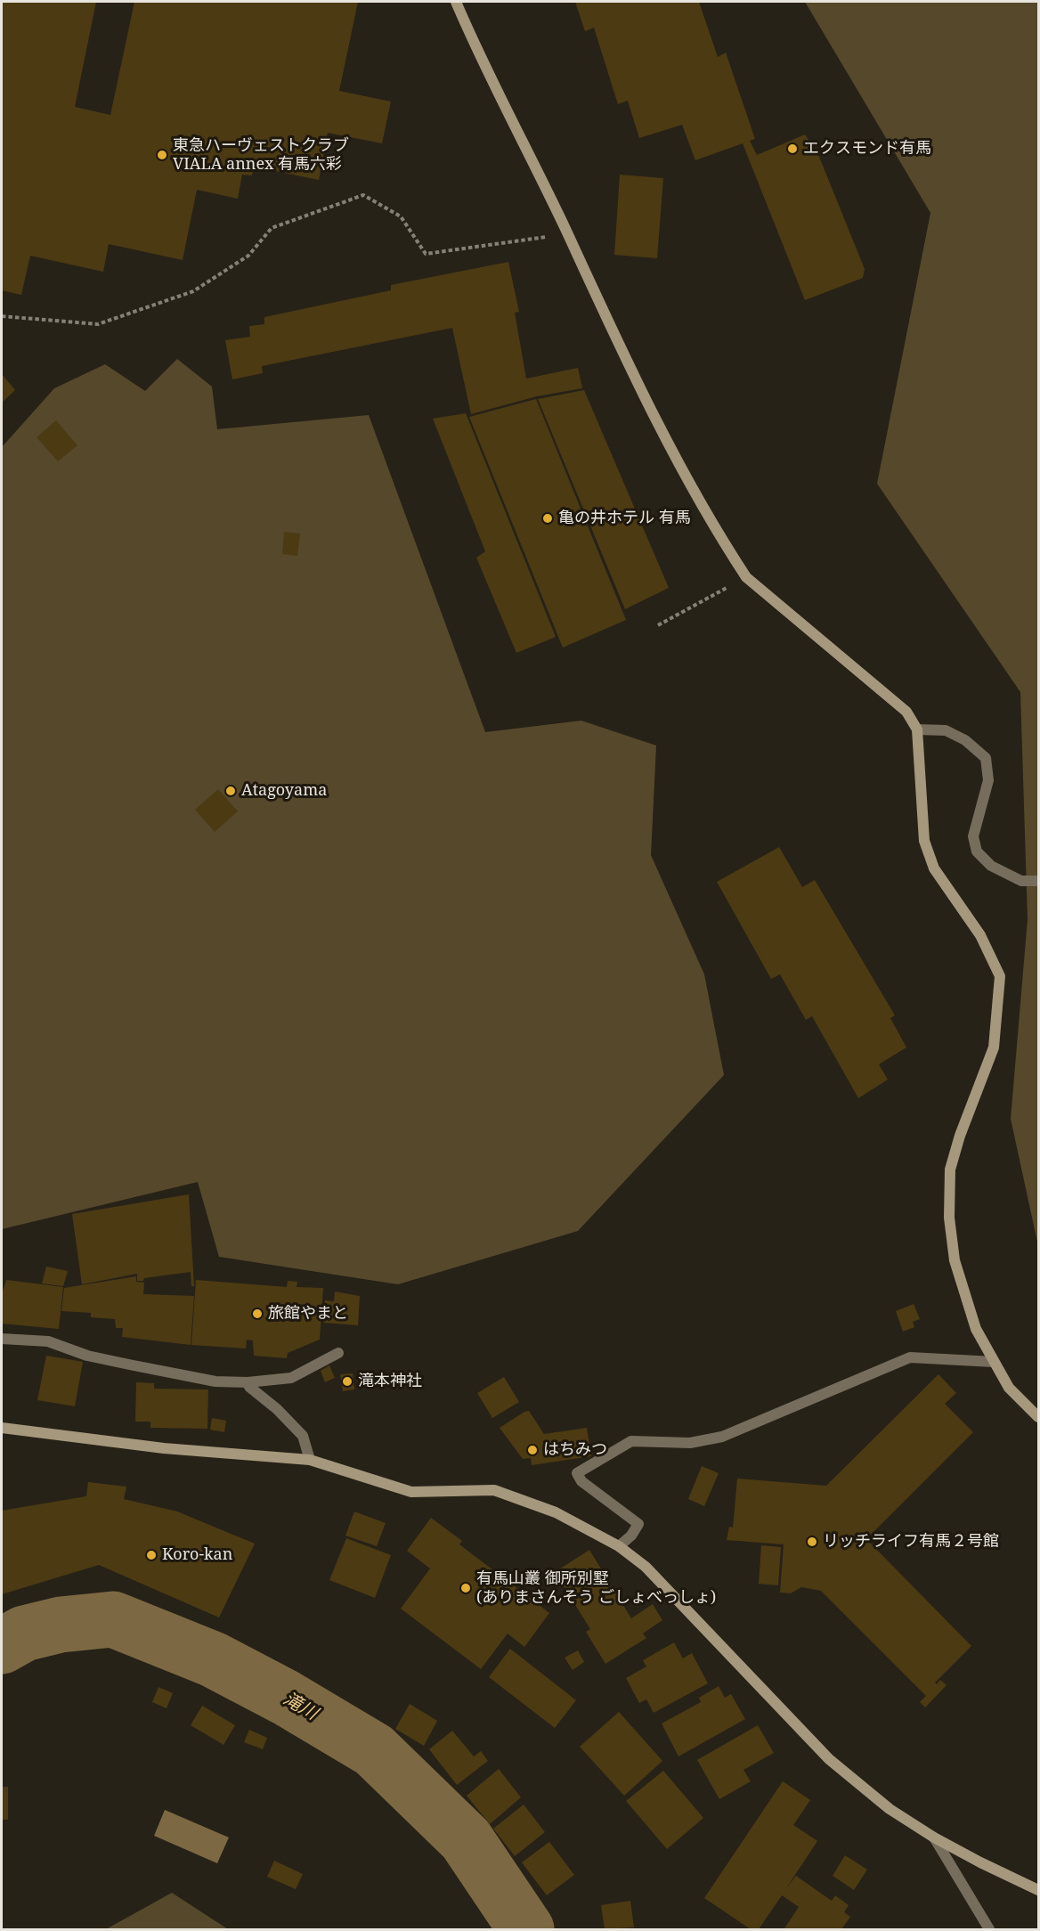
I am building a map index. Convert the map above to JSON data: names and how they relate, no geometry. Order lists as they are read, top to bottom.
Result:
{
  "water": ["滝川"],
  "places": [
    "エクスモンド有馬",
    "東急ハーヴェストクラブ VIALA annex 有馬六彩",
    "亀の井ホテル 有馬",
    "Atagoyama",
    "旅館やまと",
    "滝本神社",
    "はちみつ",
    "リッチライフ有馬２号館",
    "Koro-kan",
    "有馬山叢 御所別墅 (ありまさんそう ごしょべっしょ)"
  ]
}
